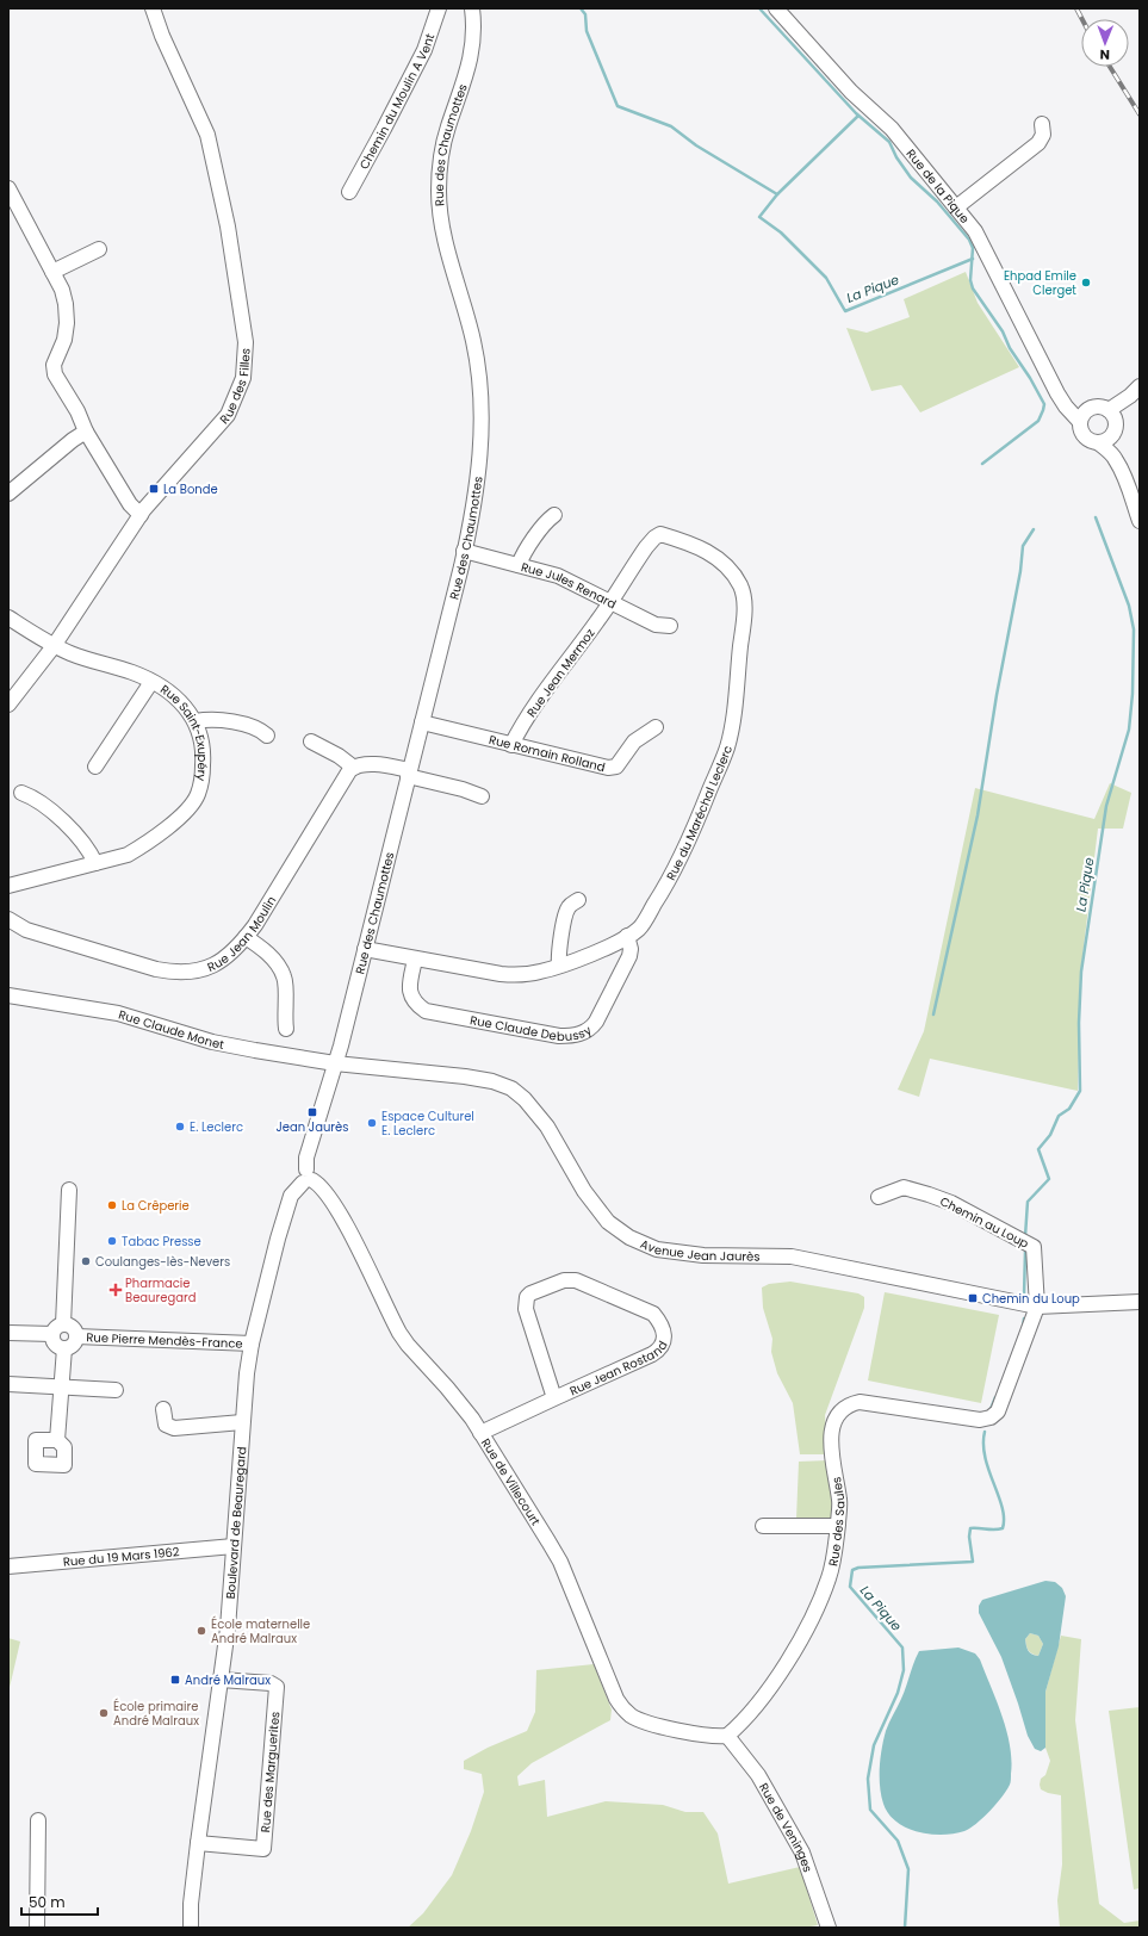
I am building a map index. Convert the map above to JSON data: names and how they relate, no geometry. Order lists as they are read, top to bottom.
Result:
{
  "streets": {
    "street": [
      "Chemin du Moulin A Vent",
      "Rue des Chaumottes",
      "Rue de la Pique",
      "Rue des Filles",
      "Rue Jules Renard",
      "Rue Jean Mermoz",
      "Rue Saint-Exupéry",
      "Rue Romain Rolland",
      "Rue du Maréchal Leclerc",
      "Rue Jean Moulin",
      "Rue Claude Debussy",
      "Rue Claude Monet",
      "Chemin au Loup",
      "Avenue Jean Jaurès",
      "Rue Pierre Mendès-France",
      "Rue Jean Rostand",
      "Rue de Villecourt",
      "Rue des Saules",
      "Boulevard de Beauregard",
      "Rue du 19 Mars 1962",
      "Rue des Marguerites",
      "Rue de Veninges"
    ]
  },
  "crossings": [
    ["Rue des Chaumottes", "Rue Jules Renard"],
    ["Rue des Chaumottes", "Rue Romain Rolland"],
    ["Rue des Chaumottes", "Rue du Maréchal Leclerc"],
    ["Rue des Chaumottes", "Rue Claude Monet"],
    ["Rue des Chaumottes", "Avenue Jean Jaurès"],
    ["Rue des Filles", "Rue Saint-Exupéry"],
    ["Rue Jules Renard", "Rue Jean Mermoz"],
    ["Rue Jules Renard", "Rue du Maréchal Leclerc"],
    ["Rue Jean Mermoz", "Rue Romain Rolland"],
    ["Rue Jean Mermoz", "Rue du Maréchal Leclerc"],
    ["Rue du Maréchal Leclerc", "Rue Claude Debussy"],
    ["Rue Claude Monet", "Avenue Jean Jaurès"],
    ["Chemin au Loup", "Avenue Jean Jaurès"],
    ["Chemin au Loup", "Rue des Saules"],
    ["Avenue Jean Jaurès", "Rue des Saules"],
    ["Rue Pierre Mendès-France", "Boulevard de Beauregard"],
    ["Rue Jean Rostand", "Rue de Villecourt"],
    ["Rue de Villecourt", "Rue des Saules"],
    ["Rue de Villecourt", "Boulevard de Beauregard"],
    ["Rue de Villecourt", "Rue de Veninges"],
    ["Rue des Saules", "Rue de Veninges"],
    ["Boulevard de Beauregard", "Rue du 19 Mars 1962"],
    ["Boulevard de Beauregard", "Rue des Marguerites"]
  ],
  "water": ["La Pique"],
  "places": {
    "other": [
      "Ehpad Emile Clerget",
      "Espace Culturel E. Leclerc",
      "E. Leclerc",
      "La Crêperie",
      "Tabac Presse",
      "Coulanges-lès-Nevers",
      "École maternelle André Malraux",
      "École primaire André Malraux"
    ],
    "transit": [
      "La Bonde",
      "Jean Jaurès",
      "Chemin du Loup",
      "André Malraux"
    ],
    "health": ["Pharmacie Beauregard"]
  },
  "scale_bar": "50 m",
  "north": "bottom"
}
